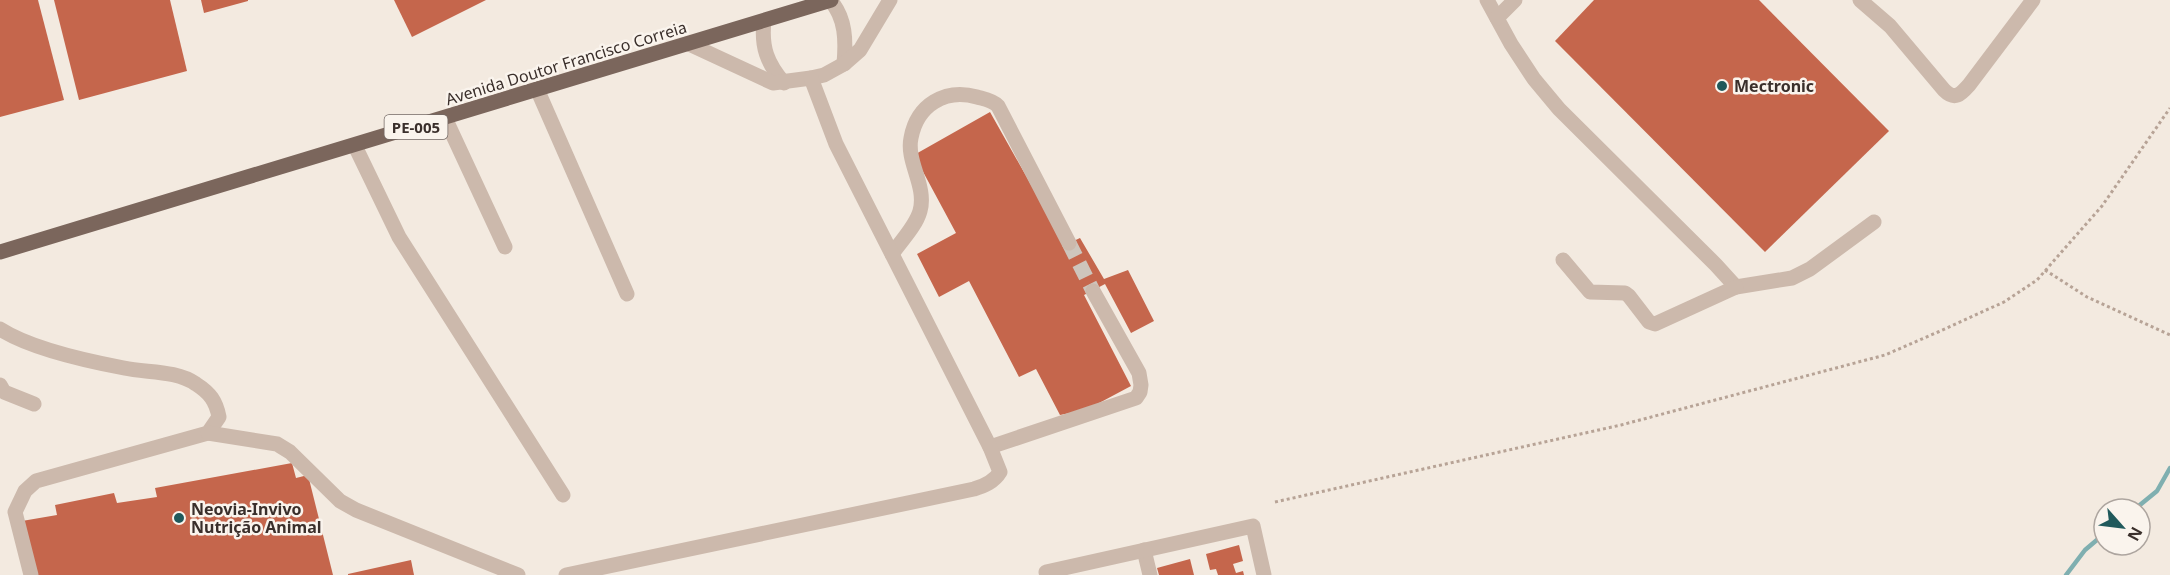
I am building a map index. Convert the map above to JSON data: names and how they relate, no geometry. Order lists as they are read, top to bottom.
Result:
{
  "streets": {
    "main road": ["Avenida Doutor Francisco Correia", "PE-005"]
  },
  "places": ["Mectronic", "Neovia-Invivo Nutrição Animal"],
  "north": "bottom right"
}
